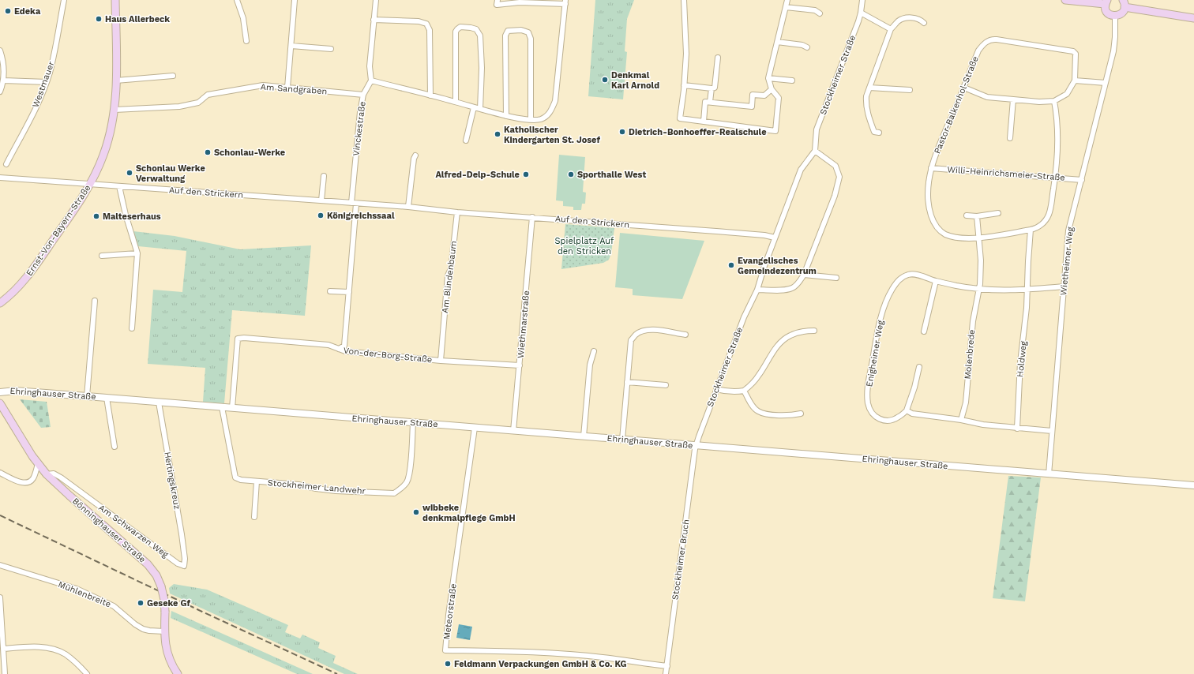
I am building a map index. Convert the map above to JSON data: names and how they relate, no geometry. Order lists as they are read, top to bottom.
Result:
{
  "streets": {
    "main road": ["Ernst-Von-Bayern-Straße", "Bönninghauser Straße"],
    "street": [
      "Stockheimer Straße",
      "Westmauer",
      "Am Sandgraben",
      "Pastor-Balkenhol-Straße",
      "Vinckestraße",
      "Willi-Heinrichsmeier-Straße",
      "Auf den Strickern",
      "Wietheimer Weg",
      "Am Blindenbaum",
      "Wiethmarstraße",
      "Enigheimer Weg",
      "Molenbrede",
      "Von-der-Borg-Straße",
      "Holdweg",
      "Ehringhauser Straße",
      "Hertingskreuz",
      "Stockheimer Landwehr",
      "Am Schwarzen Weg",
      "Stockheimer Bruch",
      "Mühlenbreite",
      "Meteorstraße"
    ]
  },
  "crossings": [
    ["Stockheimer Straße", "Auf den Strickern"],
    ["Stockheimer Straße", "Ehringhauser Straße"],
    ["Stockheimer Straße", "Stockheimer Bruch"],
    ["Am Sandgraben", "Vinckestraße"],
    ["Am Sandgraben", "Ernst-Von-Bayern-Straße"],
    ["Pastor-Balkenhol-Straße", "Willi-Heinrichsmeier-Straße"],
    ["Pastor-Balkenhol-Straße", "Molenbrede"],
    ["Pastor-Balkenhol-Straße", "Holdweg"],
    ["Vinckestraße", "Auf den Strickern"],
    ["Vinckestraße", "Von-der-Borg-Straße"],
    ["Willi-Heinrichsmeier-Straße", "Wietheimer Weg"],
    ["Auf den Strickern", "Ernst-Von-Bayern-Straße"],
    ["Auf den Strickern", "Am Blindenbaum"],
    ["Auf den Strickern", "Wiethmarstraße"],
    ["Wietheimer Weg", "Enigheimer Weg"],
    ["Wietheimer Weg", "Ehringhauser Straße"],
    ["Am Blindenbaum", "Von-der-Borg-Straße"],
    ["Wiethmarstraße", "Von-der-Borg-Straße"],
    ["Wiethmarstraße", "Ehringhauser Straße"],
    ["Enigheimer Weg", "Molenbrede"],
    ["Enigheimer Weg", "Holdweg"],
    ["Von-der-Borg-Straße", "Ehringhauser Straße"],
    ["Ehringhauser Straße", "Hertingskreuz"],
    ["Ehringhauser Straße", "Stockheimer Landwehr"],
    ["Ehringhauser Straße", "Stockheimer Bruch"],
    ["Ehringhauser Straße", "Meteorstraße"],
    ["Hertingskreuz", "Am Schwarzen Weg"],
    ["Bönninghauser Straße", "Am Schwarzen Weg"],
    ["Bönninghauser Straße", "Mühlenbreite"],
    ["Stockheimer Bruch", "Meteorstraße"]
  ],
  "parks": ["Spielplatz Auf den Stricken"],
  "places": [
    "Edeka",
    "Haus Allerbeck",
    "Denkmal Karl Arnold",
    "Dietrich-Bonhoeffer-Realschule",
    "Katholischer Kindergarten St. Josef",
    "Schonlau-Werke",
    "Schonlau Werke Verwaltung",
    "Alfred-Delp-Schule",
    "Sporthalle West",
    "Königreichssaal",
    "Malteserhaus",
    "Evangelisches Gemeindezentrum",
    "wibbeke denkmalpflege GmbH",
    "Geseke Gf",
    "Feldmann Verpackungen GmbH & Co. KG"
  ]
}
